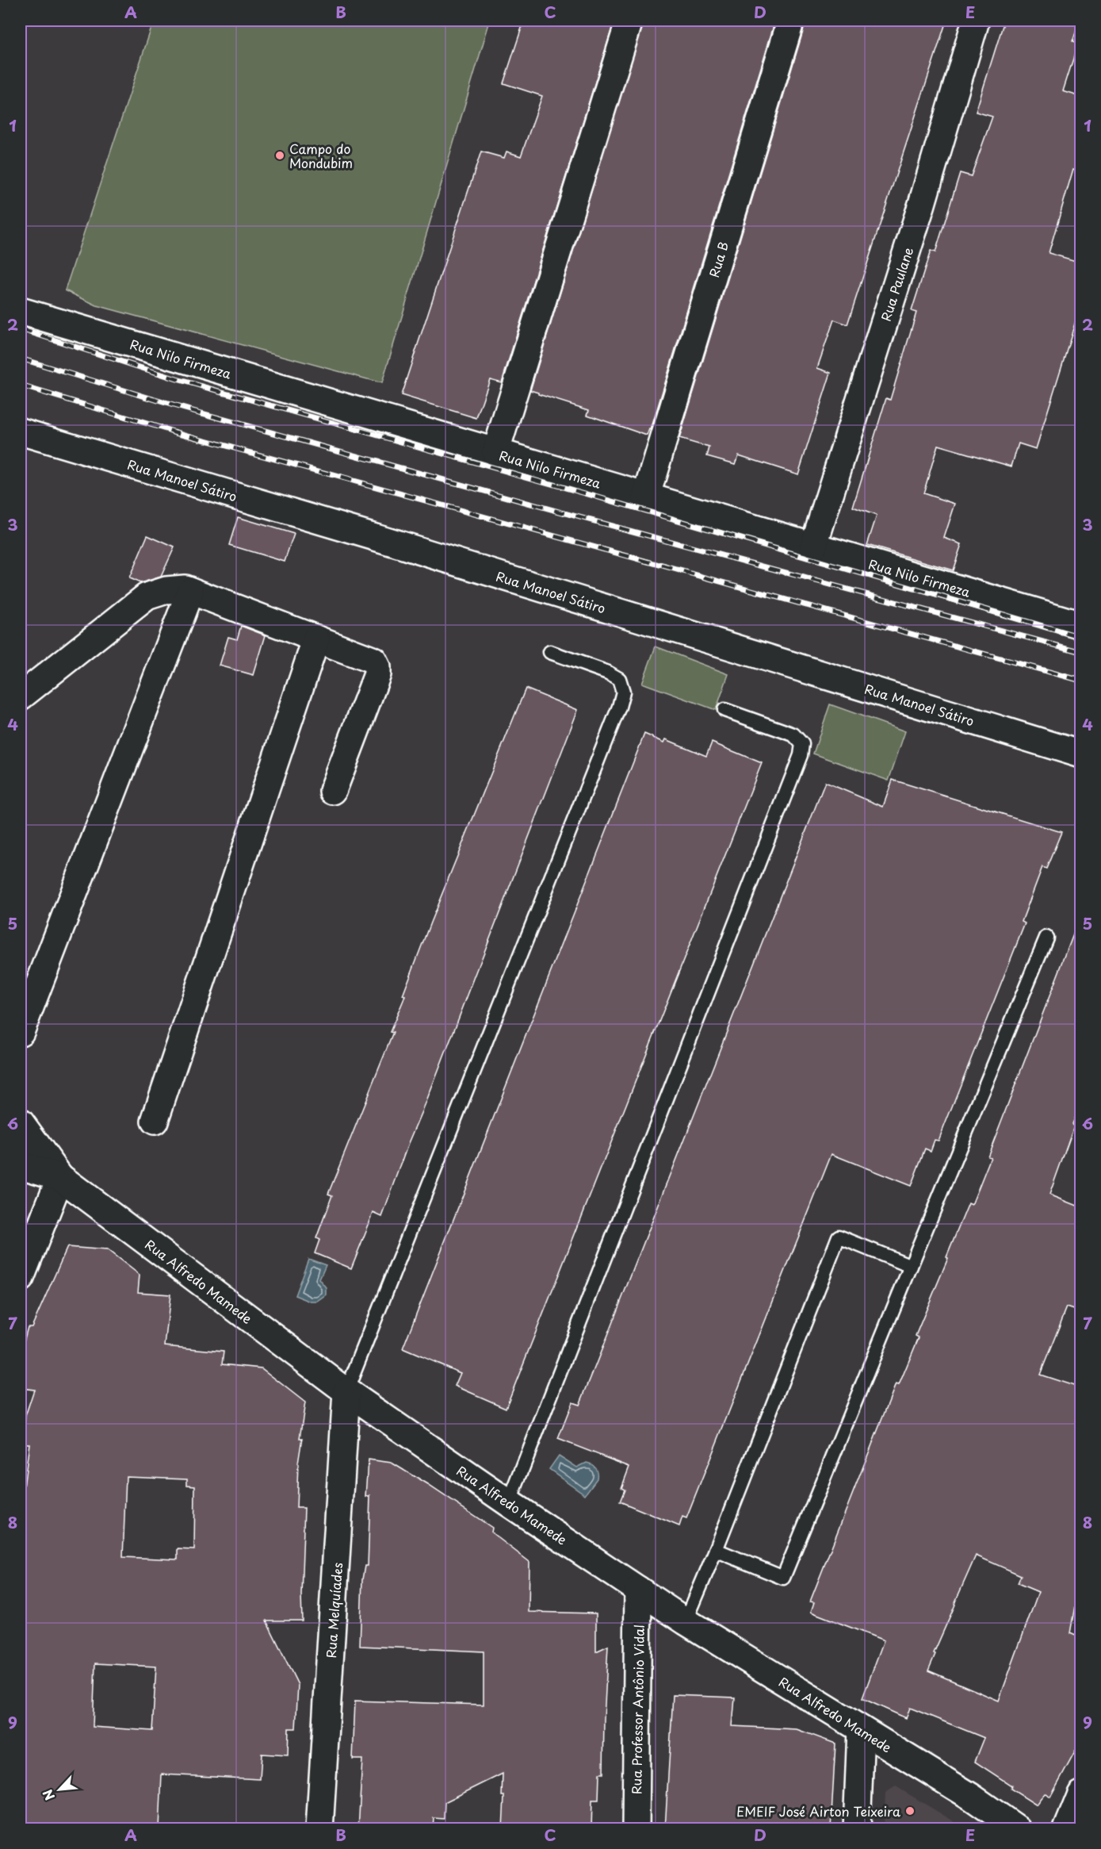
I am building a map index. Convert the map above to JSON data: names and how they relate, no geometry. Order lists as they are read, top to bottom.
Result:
{
  "streets": {
    "street": [
      "Rua B",
      "Rua Paulane",
      "Rua Nilo Firmeza",
      "Rua Manoel Sátiro",
      "Rua Alfredo Mamede",
      "Rua Melquíades",
      "Rua Professor Antônio Vidal"
    ]
  },
  "crossings": [
    ["Rua B", "Rua Nilo Firmeza"],
    ["Rua Paulane", "Rua Nilo Firmeza"],
    ["Rua Alfredo Mamede", "Rua Melquíades"],
    ["Rua Alfredo Mamede", "Rua Professor Antônio Vidal"]
  ],
  "places": ["Campo do Mondubim", "EMEIF José Airton Teixeira"],
  "north": "bottom left",
  "grid": {
    "columns": [
      "A",
      "B",
      "C",
      "D",
      "E"
    ],
    "rows": [
      "1",
      "2",
      "3",
      "4",
      "5",
      "6",
      "7",
      "8",
      "9"
    ]
  }
}
